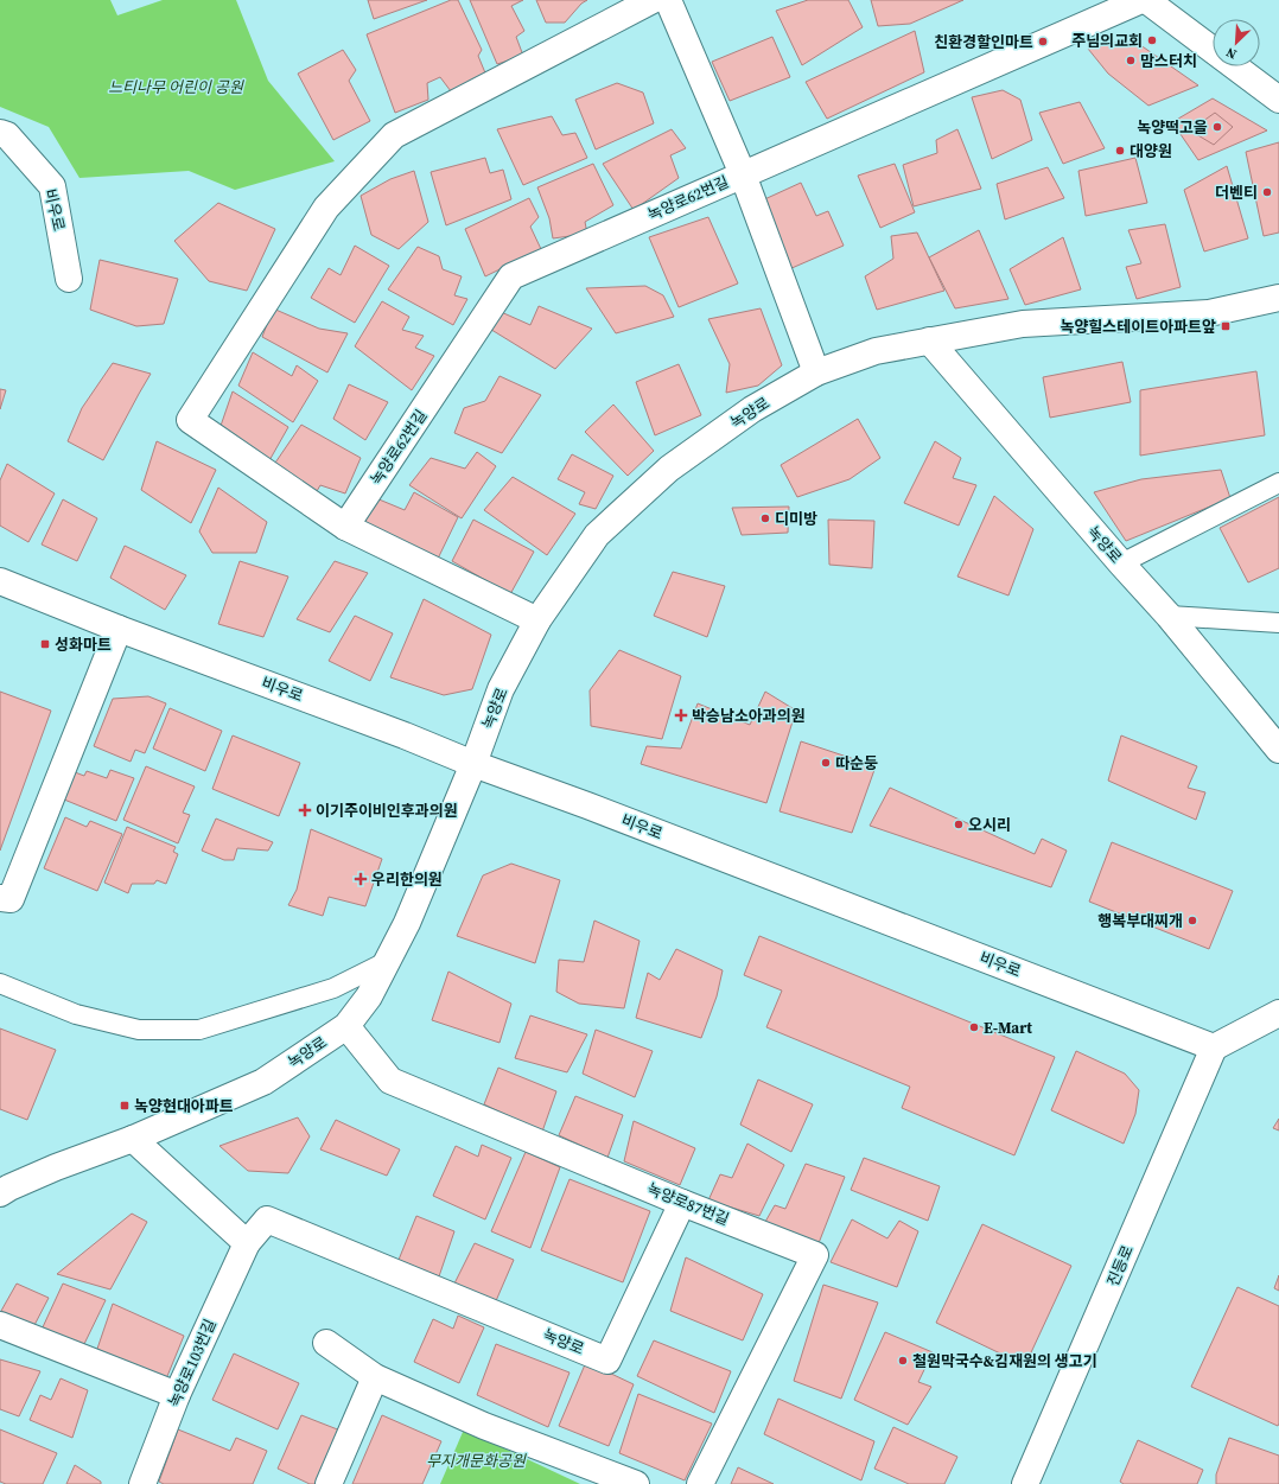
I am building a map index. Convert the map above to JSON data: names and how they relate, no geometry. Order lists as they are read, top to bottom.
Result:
{
  "streets": {
    "street": [
      "녹양로62번길",
      "비우로",
      "녹양로",
      "녹양로87번길",
      "진등로",
      "녹양로103번길"
    ]
  },
  "crossings": [
    ["비우로", "녹양로"],
    ["비우로", "진등로"],
    ["녹양로", "녹양로87번길"],
    ["녹양로", "녹양로103번길"]
  ],
  "parks": ["느티나무 어린이 공원", "무지개문화공원"],
  "places": {
    "other": [
      "주님의교회",
      "친환경할인마트",
      "맘스터치",
      "녹양떡고을",
      "대양원",
      "더벤티",
      "디미방",
      "따순둥",
      "오시리",
      "행복부대찌개",
      "E-Mart",
      "철원막국수&김재원의 생고기"
    ],
    "transit": ["녹양힐스테이트아파트앞", "성화마트", "녹양현대아파트"],
    "health": ["박승남소아과의원", "이기주이비인후과의원", "우리한의원"]
  },
  "north": "bottom left"
}
